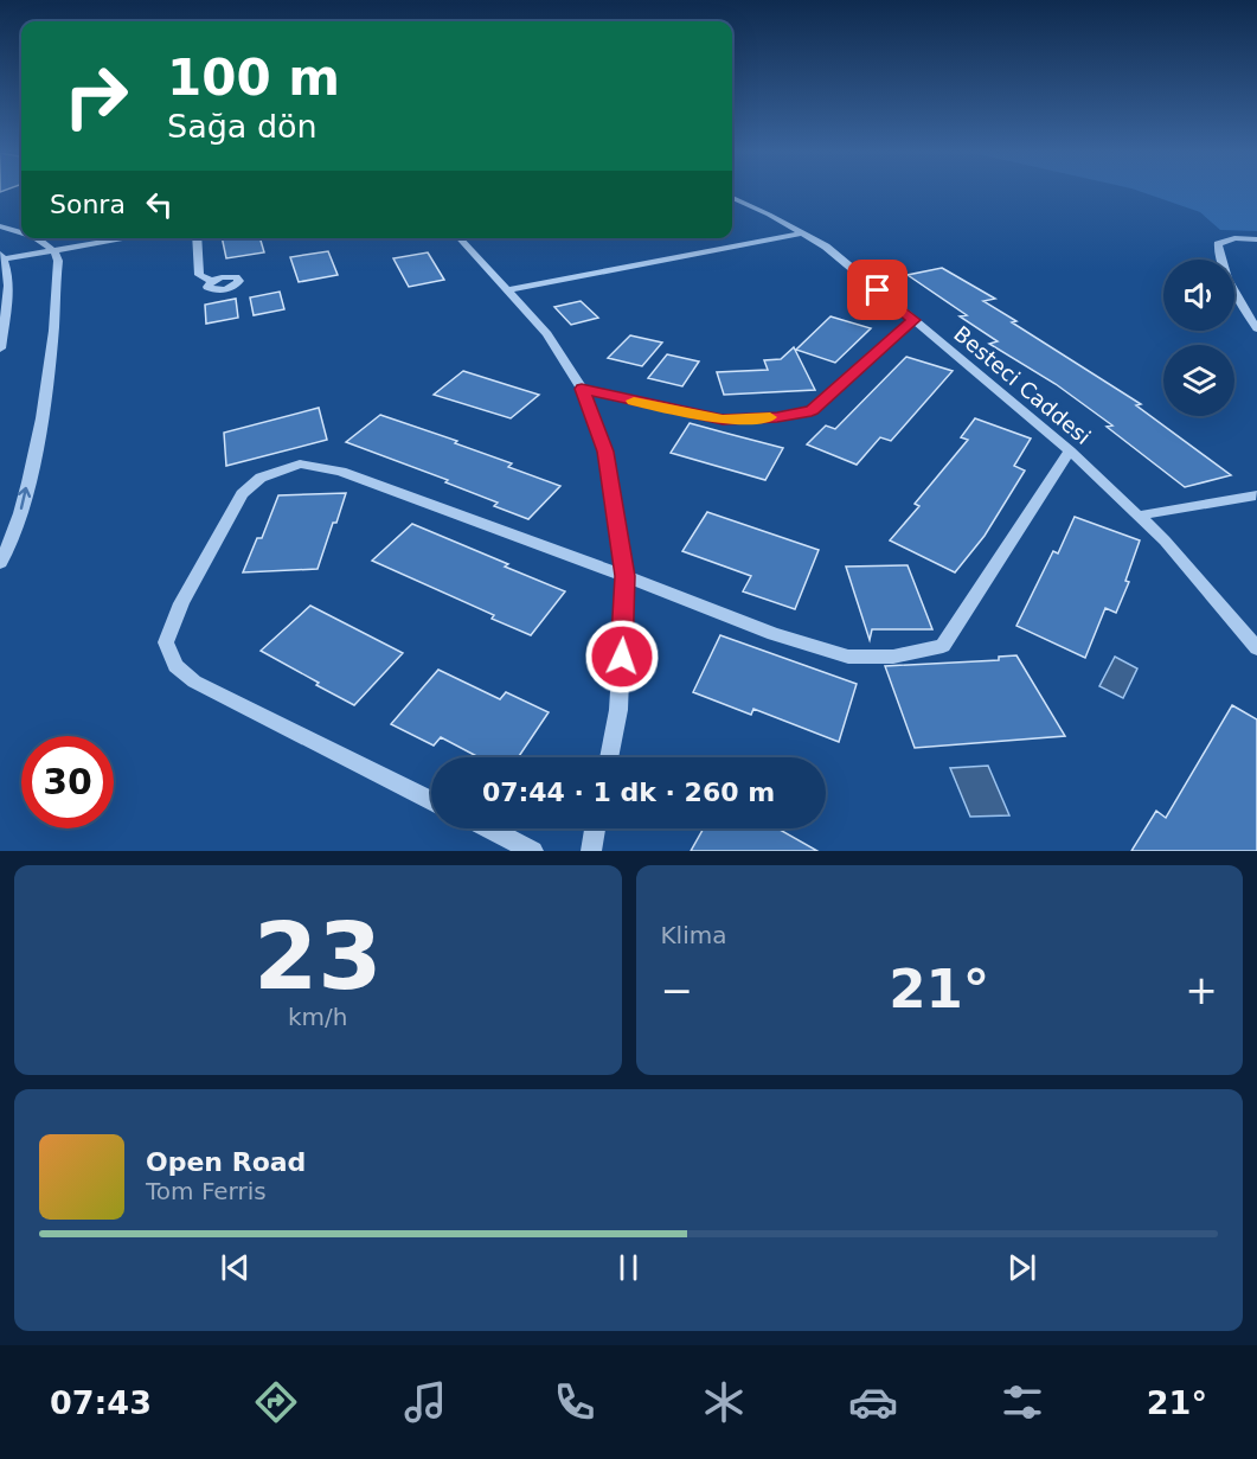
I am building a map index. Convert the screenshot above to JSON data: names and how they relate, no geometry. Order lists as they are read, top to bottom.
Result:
{
  "streets": {
    "street": ["Besteci Caddesi"]
  },
  "page": {
    "turn": ["100 m", "Sağa dön"],
    "then": "Sonra",
    "limit": "30",
    "trip": "07:44 · 1 dk · 260 m",
    "tile": [
      ["23", "km/h"],
      "Klima"
    ],
    "heat": ["−", "21°", "+"],
    "song": ["Open Road", "Tom Ferris"],
    "tabs": ["07:43", "21°"]
  }
}
